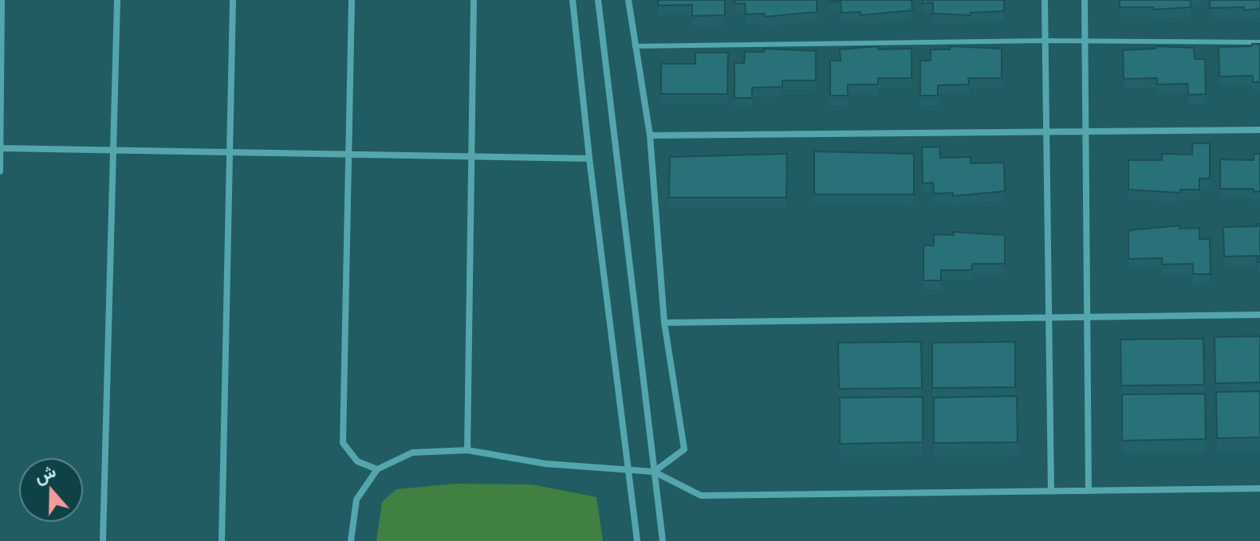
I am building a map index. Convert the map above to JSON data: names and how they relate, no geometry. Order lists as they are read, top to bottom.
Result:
{
  "north": "top"
}
